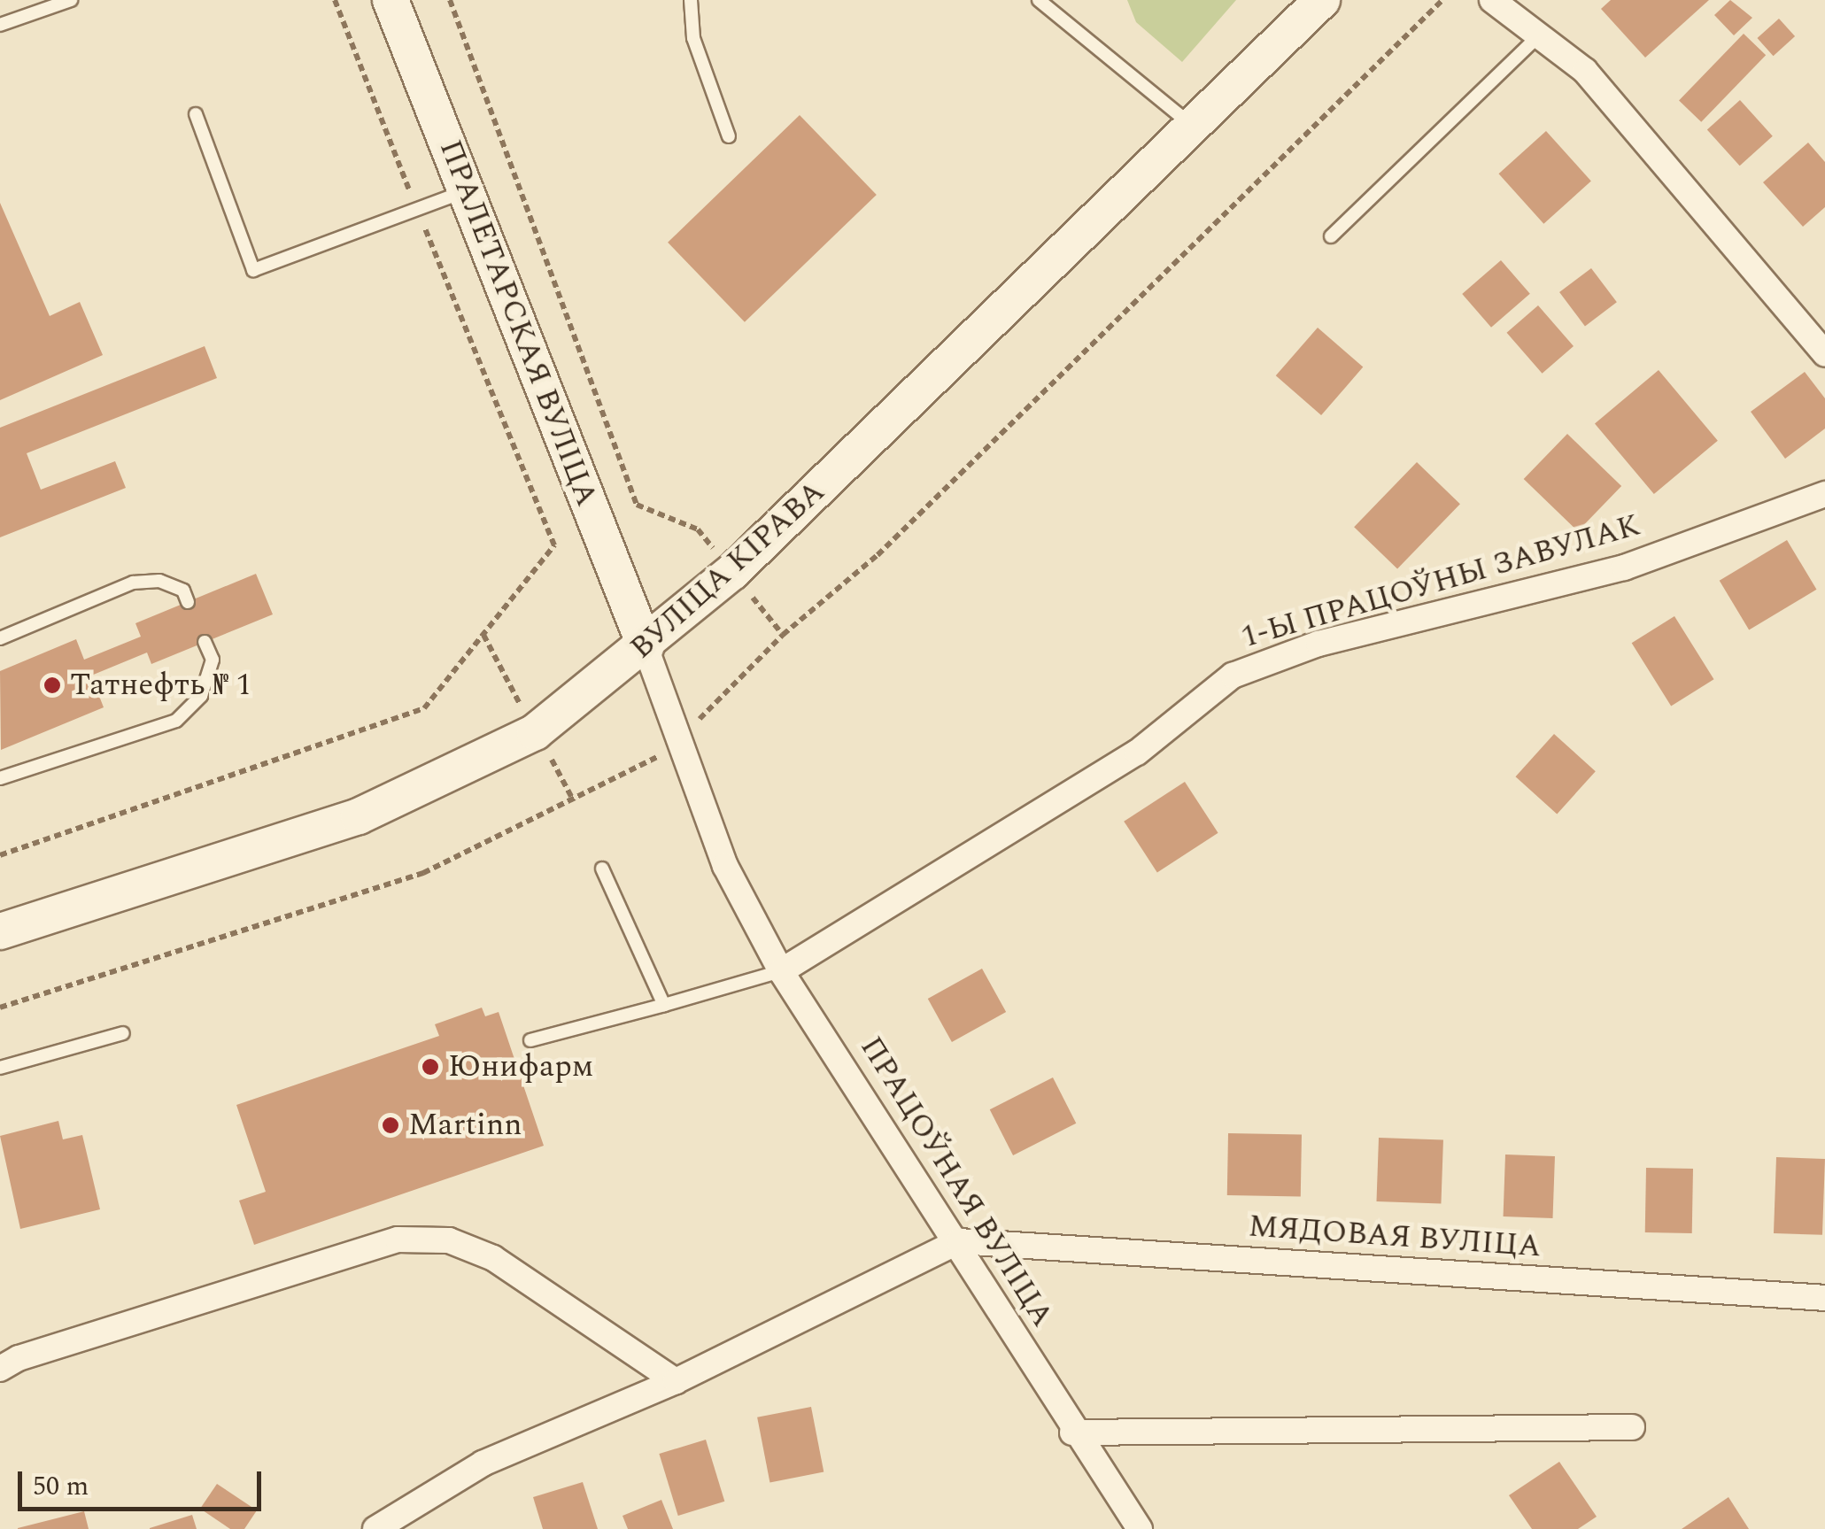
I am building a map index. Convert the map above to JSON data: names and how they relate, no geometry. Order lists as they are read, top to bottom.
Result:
{
  "streets": {
    "main road": ["ПРАЛЕТАРСКАЯ ВУЛІЦА", "ВУЛІЦА КІРАВА"],
    "street": ["1-Ы ПРАЦОЎНЫ ЗАВУЛАК", "ПРАЦОЎНАЯ ВУЛІЦА", "МЯДОВАЯ ВУЛІЦА"]
  },
  "crossings": [
    ["ПРАЛЕТАРСКАЯ ВУЛІЦА", "ВУЛІЦА КІРАВА"],
    ["ПРАЛЕТАРСКАЯ ВУЛІЦА", "ПРАЦОЎНАЯ ВУЛІЦА"],
    ["ВУЛІЦА КІРАВА", "ПРАЦОЎНАЯ ВУЛІЦА"],
    ["1-Ы ПРАЦОЎНЫ ЗАВУЛАК", "ПРАЦОЎНАЯ ВУЛІЦА"],
    ["ПРАЦОЎНАЯ ВУЛІЦА", "МЯДОВАЯ ВУЛІЦА"]
  ],
  "places": ["Татнефть № 1", "Юнифарм", "Martinn"],
  "scale_bar": "50 m"
}
